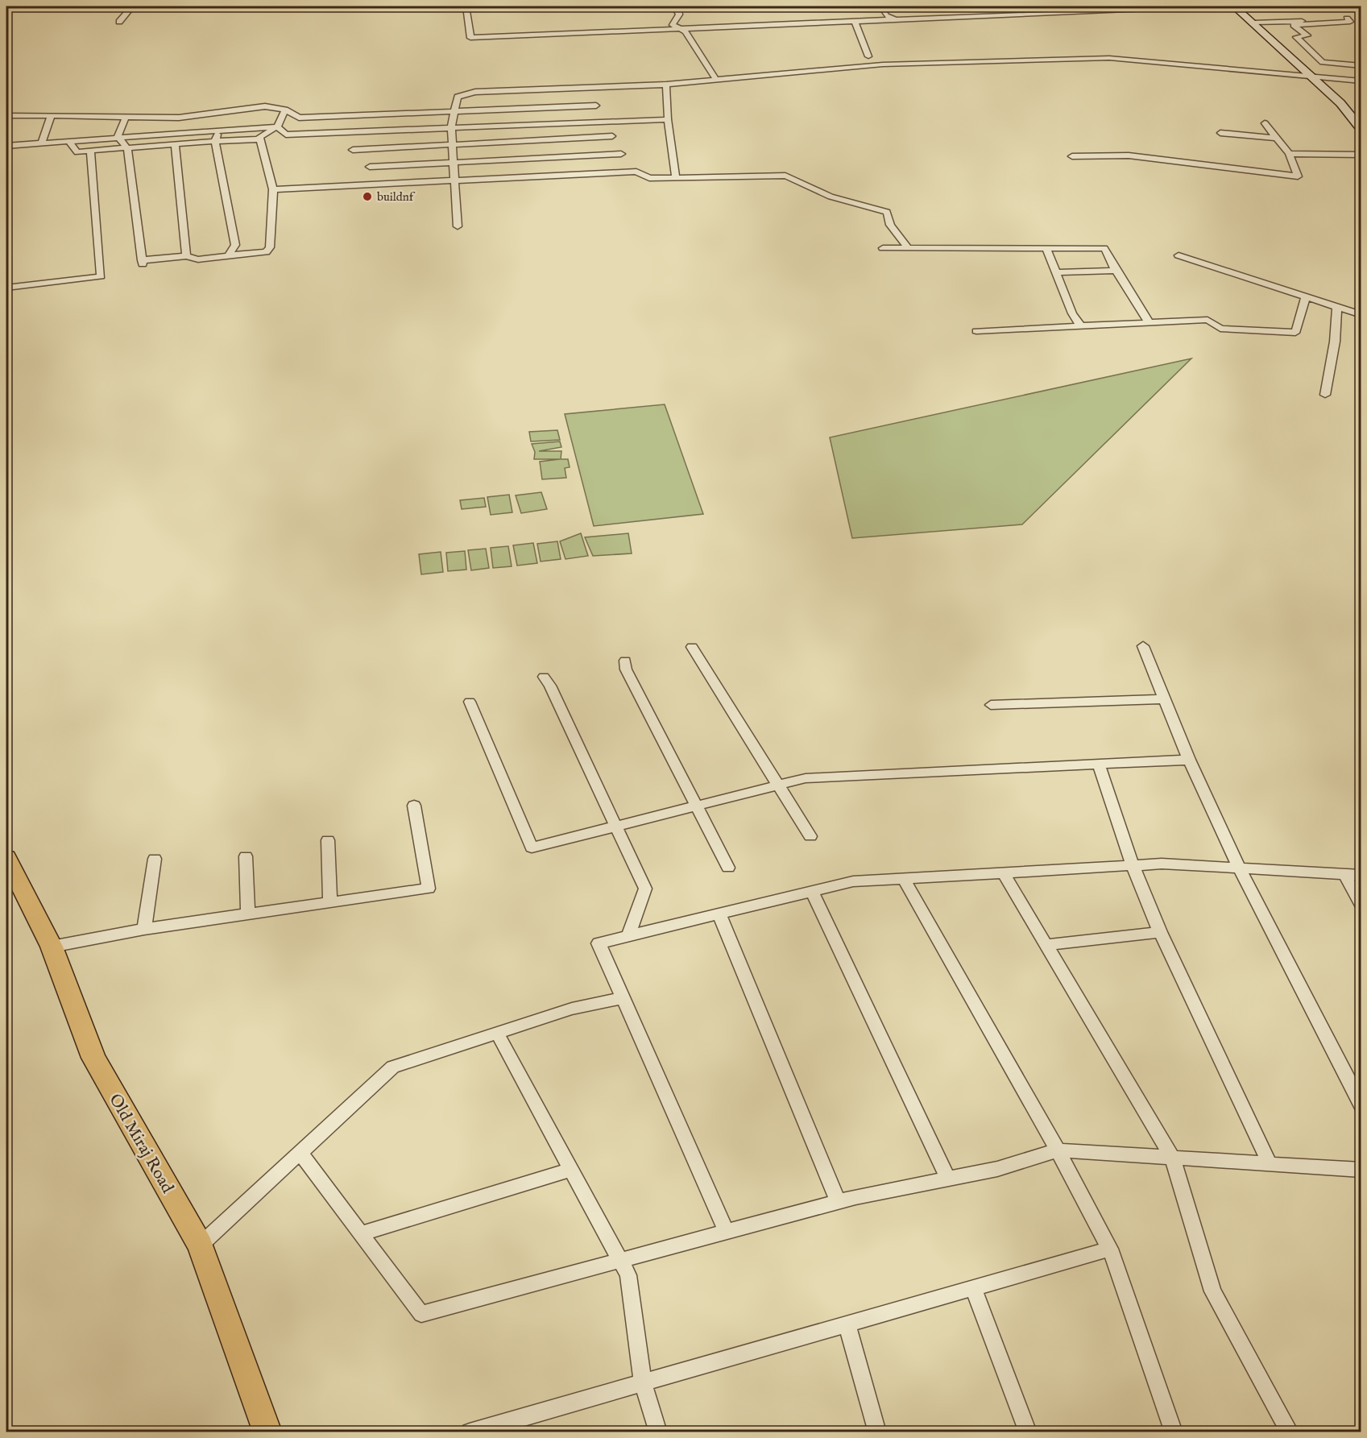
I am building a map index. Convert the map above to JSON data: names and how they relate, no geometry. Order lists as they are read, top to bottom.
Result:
{
  "streets": {
    "main road": ["Old Miraj Road"]
  },
  "places": ["buildnf"]
}
